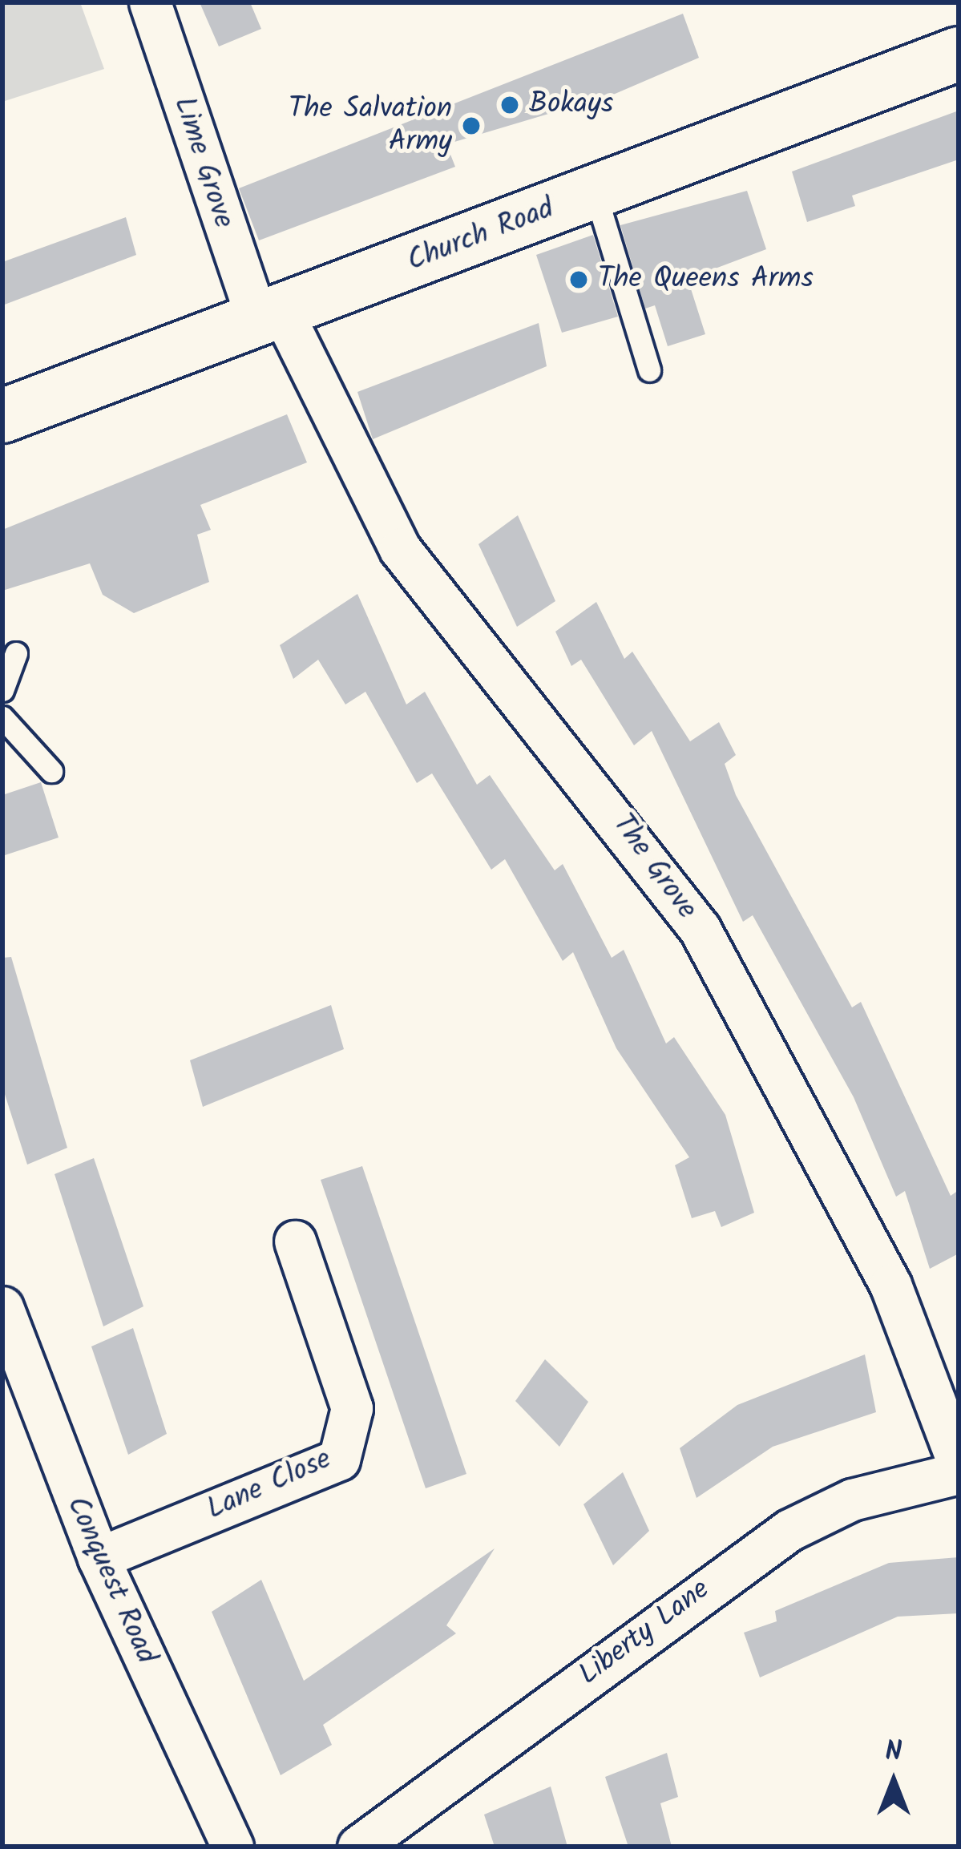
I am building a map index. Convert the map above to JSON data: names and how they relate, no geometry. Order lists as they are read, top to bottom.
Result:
{
  "streets": {
    "main road": ["Church Road"],
    "street": [
      "Lime Grove",
      "The Grove",
      "Lane Close",
      "Conquest Road",
      "Liberty Lane"
    ]
  },
  "crossings": [
    ["Lime Grove", "Church Road"],
    ["Lime Grove", "The Grove"],
    ["Church Road", "The Grove"],
    ["Lane Close", "Conquest Road"]
  ],
  "places": ["Bokays", "The Salvation Army", "The Queens Arms"],
  "north": "top"
}
